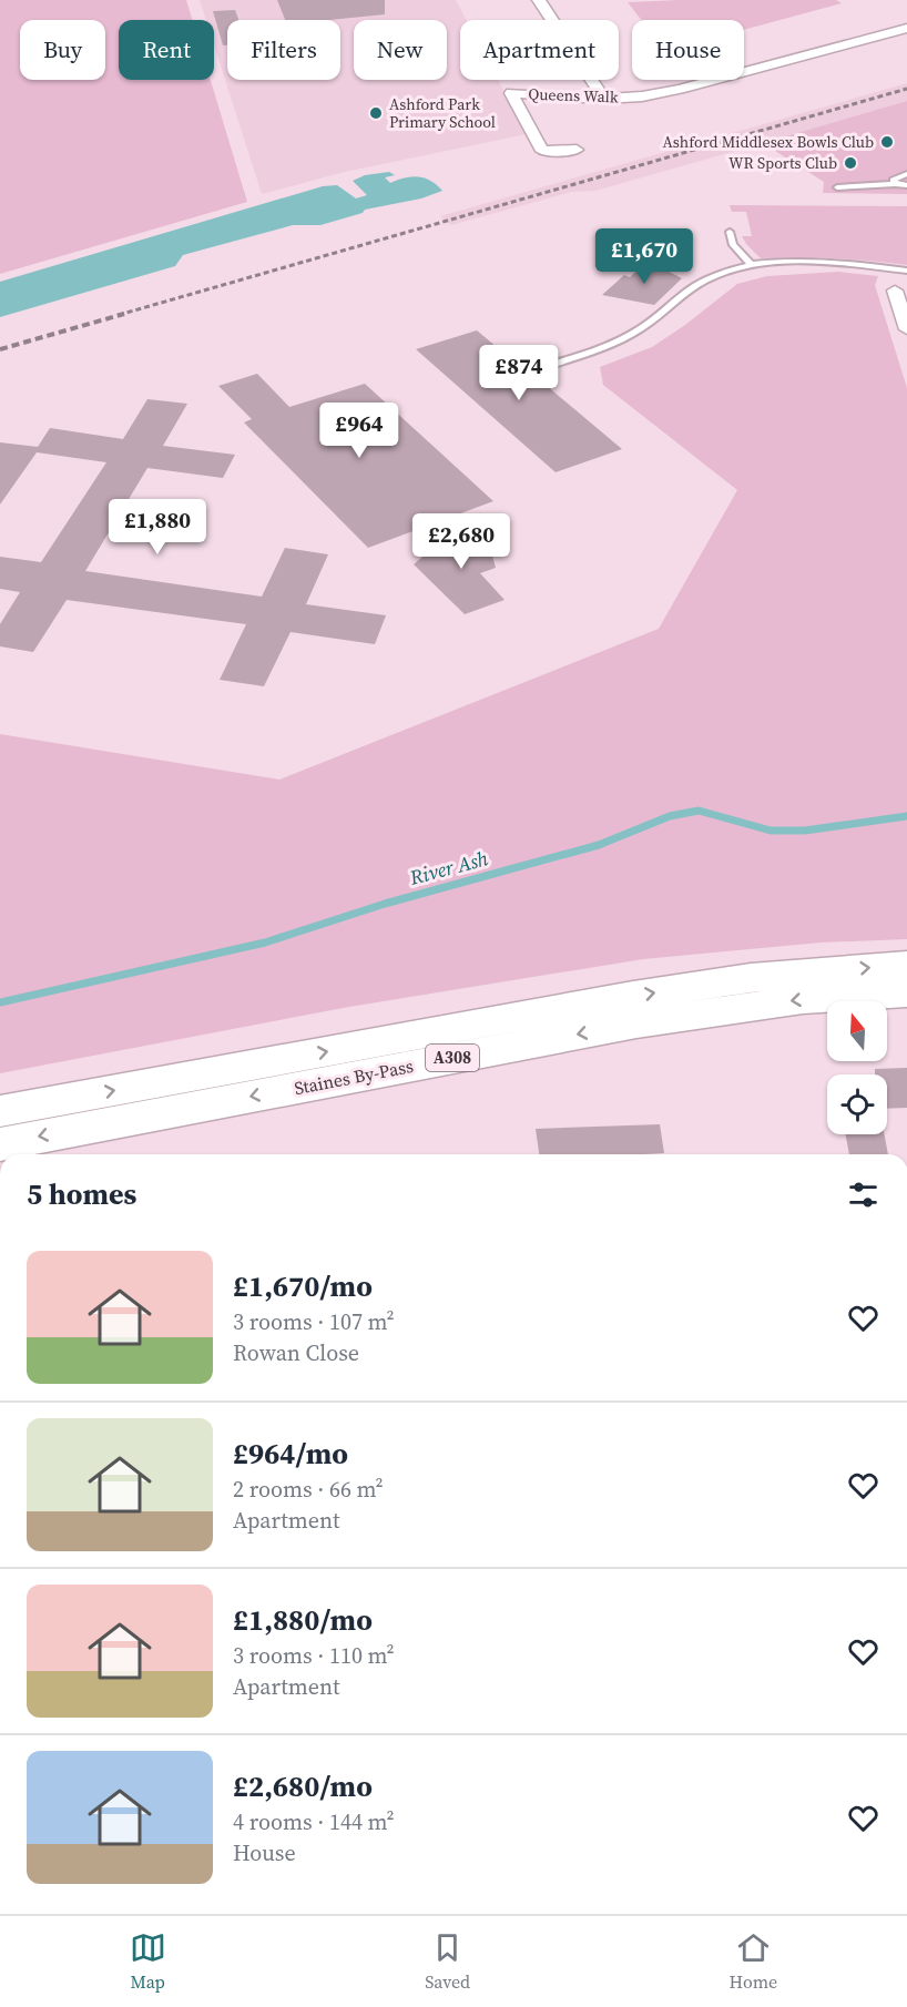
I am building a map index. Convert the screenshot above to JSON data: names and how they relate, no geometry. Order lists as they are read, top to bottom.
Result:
{
  "streets": {
    "highway": ["A308", "Staines By-Pass"],
    "street": ["Queens Walk"]
  },
  "water": ["River Ash"],
  "places": ["Ashford Park Primary School", "Ashford Middlesex Bowls Club", "WR Sports Club"],
  "north": "top",
  "page": {
    "chip": [
      "Buy",
      "Rent",
      "Filters",
      "New",
      "Apartment",
      "House"
    ],
    "price": [
      "£1,670",
      "£874",
      "£964",
      "£1,880",
      "£2,680"
    ],
    "heading": "5 homes",
    "list": [
      {
        "name": "£1,670/mo",
        "note": "3 rooms · 107 m² · Rowan Close"
      },
      {
        "name": "£964/mo",
        "note": "2 rooms · 66 m² · Apartment"
      },
      {
        "name": "£1,880/mo",
        "note": "3 rooms · 110 m² · Apartment"
      },
      {
        "name": "£2,680/mo",
        "note": "4 rooms · 144 m² · House"
      }
    ],
    "tabs": ["Map", "Saved", "Home"]
  }
}
